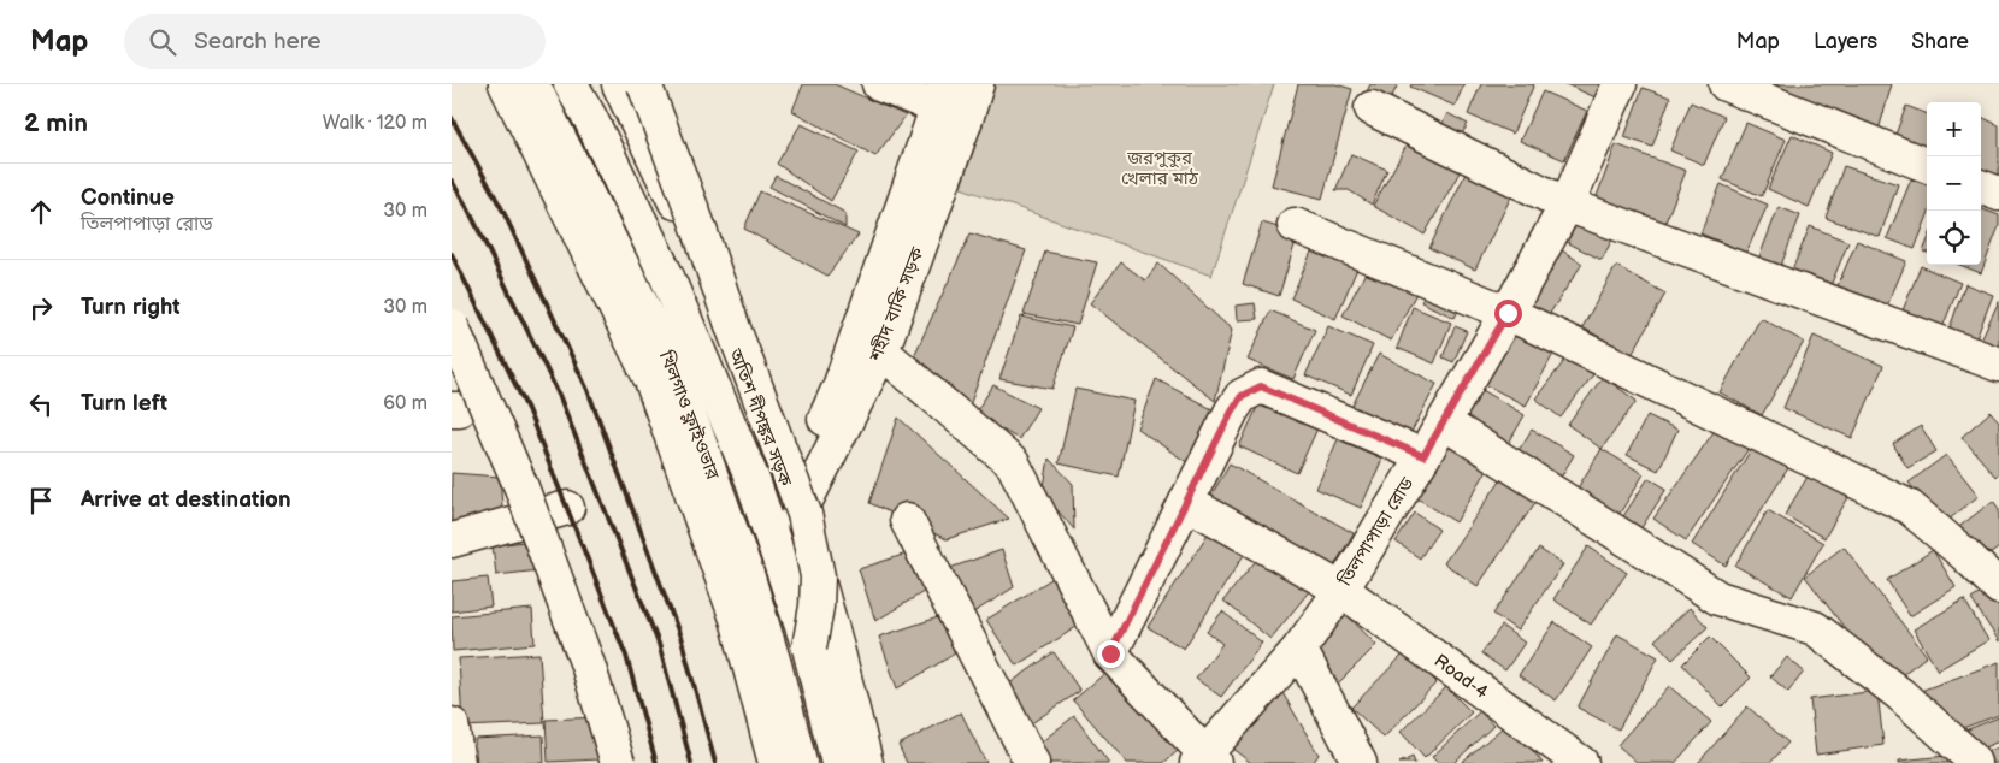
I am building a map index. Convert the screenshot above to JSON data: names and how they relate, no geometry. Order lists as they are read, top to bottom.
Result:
{
  "streets": {
    "street": [
      "শহীদ বাকি সড়ক",
      "খিলগাও ফ্লাইওভার",
      "অতিশ দীপঙ্কর সড়ক",
      "তিলপাপাড়া রোড",
      "Road-4"
    ]
  },
  "crossings": [
    ["শহীদ বাকি সড়ক", "অতিশ দীপঙ্কর সড়ক"],
    ["তিলপাপাড়া রোড", "Road-4"]
  ],
  "parks": ["জরপুকুর খেলার মাঠ"],
  "page": {
    "header": "Map",
    "search": "Search here",
    "nav": ["Map", "Layers", "Share"],
    "heading": ["2 min", "Walk · 120 m"],
    "map_buttons": ["+", "−"],
    "list": [
      ["Continue", "তিলপাপাড়া রোড", "30 m"],
      ["Turn right", "30 m"],
      ["Turn left", "60 m"],
      "Arrive at destination"
    ]
  }
}
